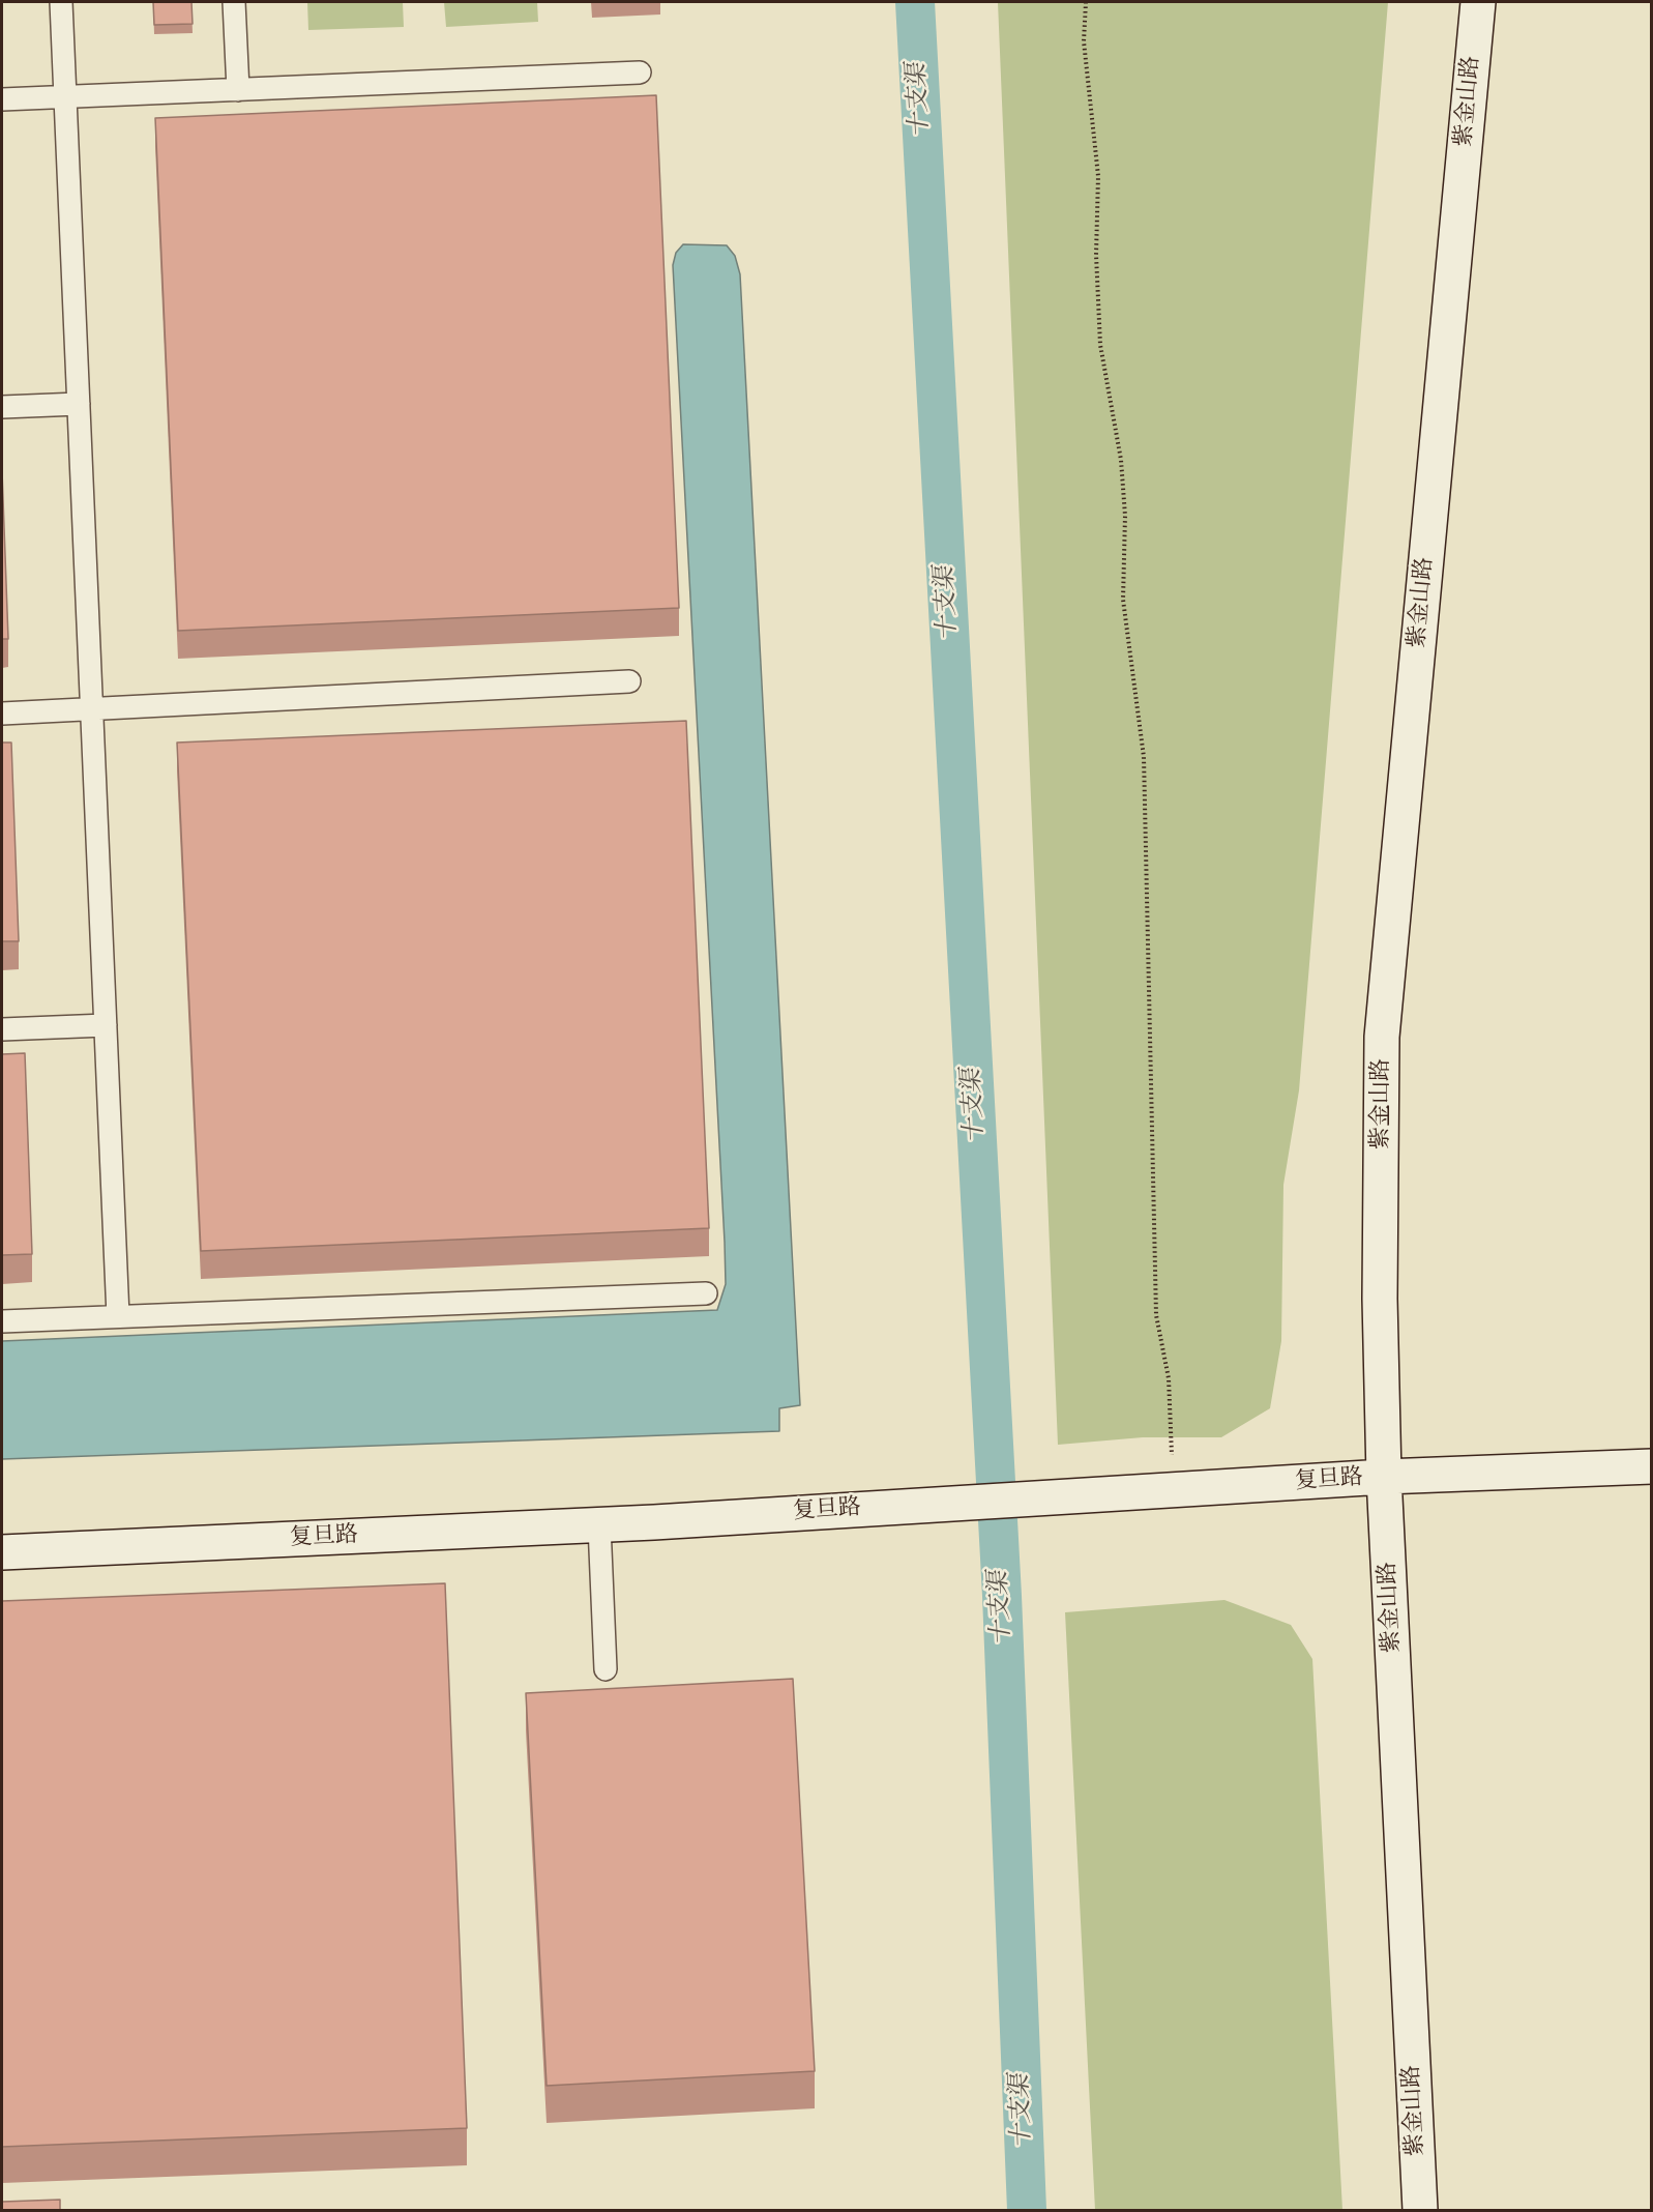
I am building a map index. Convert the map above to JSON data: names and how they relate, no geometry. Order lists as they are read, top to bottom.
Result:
{
  "streets": {
    "street": ["紫金山路", "复旦路"]
  },
  "crossings": [
    ["紫金山路", "复旦路"]
  ],
  "water": ["十支渠"]
}
